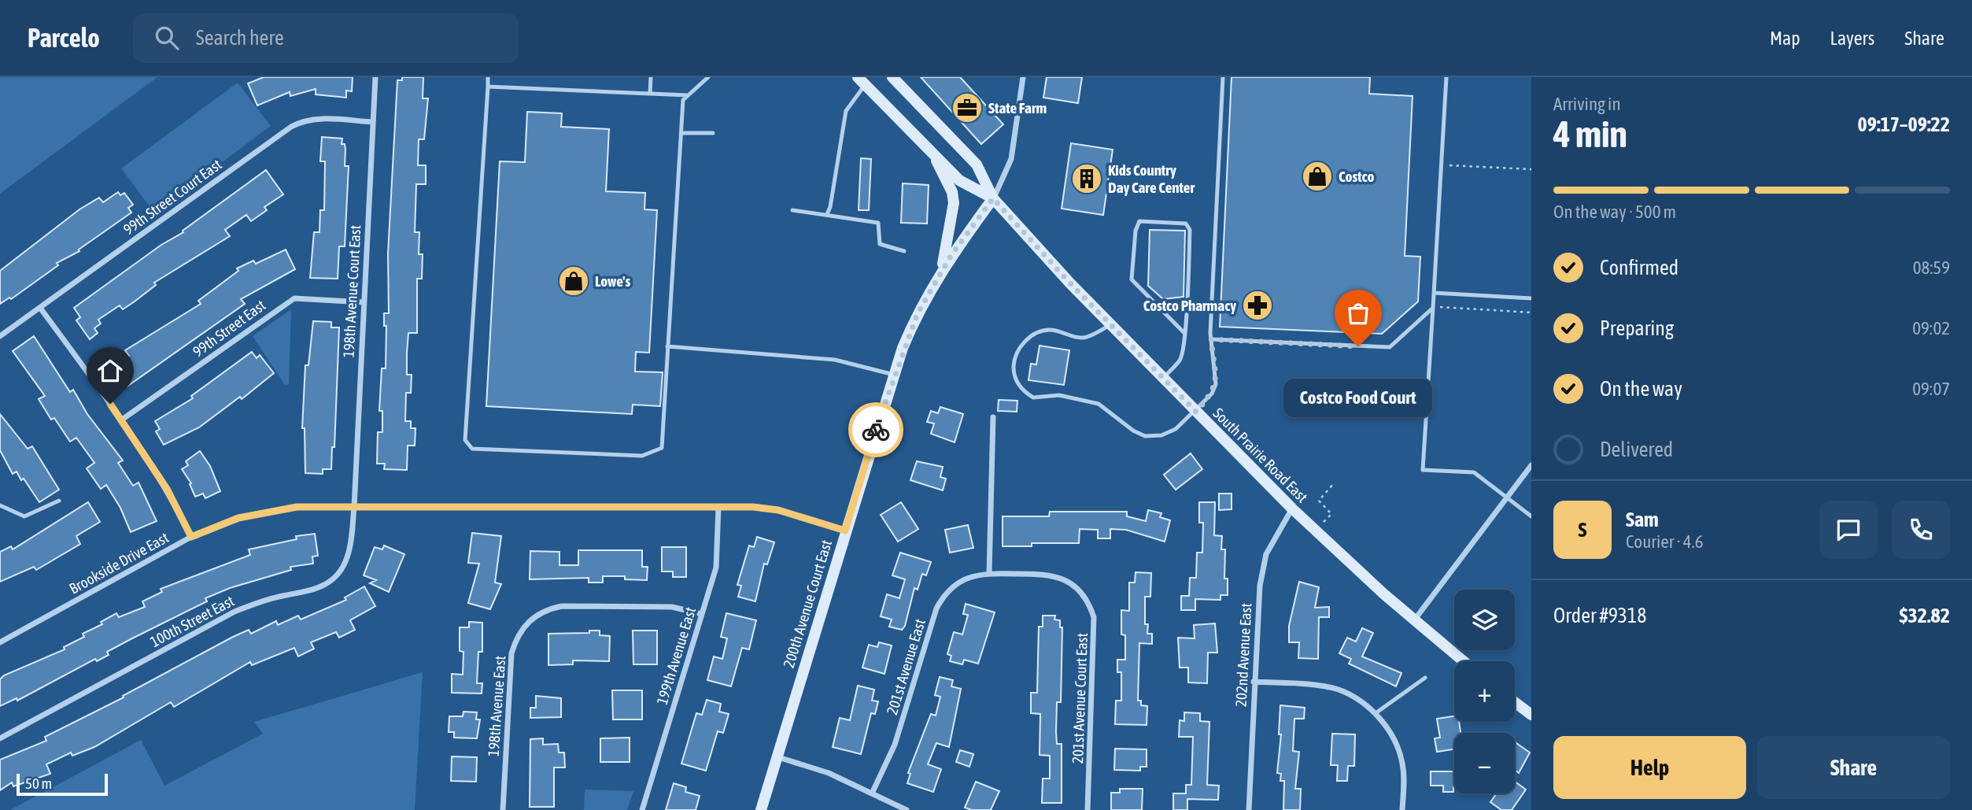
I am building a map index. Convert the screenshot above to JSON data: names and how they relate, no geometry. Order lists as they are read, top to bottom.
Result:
{
  "streets": {
    "main road": ["South Prairie Road East", "200th Avenue Court East"],
    "street": [
      "99th Street Court East",
      "198th Avenue Court East",
      "99th Street East",
      "Brookside Drive East",
      "100th Street East",
      "202nd Avenue East",
      "199th Avenue East",
      "201st Avenue East",
      "201st Avenue Court East",
      "198th Avenue East"
    ]
  },
  "crossings": [
    ["99th Street Court East", "198th Avenue Court East"],
    ["198th Avenue Court East", "99th Street East"],
    ["198th Avenue Court East", "Brookside Drive East"],
    ["198th Avenue Court East", "100th Street East"],
    ["South Prairie Road East", "200th Avenue Court East"],
    ["South Prairie Road East", "202nd Avenue East"],
    ["Brookside Drive East", "200th Avenue Court East"],
    ["Brookside Drive East", "100th Street East"],
    ["Brookside Drive East", "199th Avenue East"],
    ["199th Avenue East", "198th Avenue East"],
    ["201st Avenue East", "201st Avenue Court East"]
  ],
  "places": {
    "office": ["State Farm"],
    "shop": ["Costco", "Lowe's"],
    "building": ["Kids Country Day Care Center"],
    "pharmacy": ["Costco Pharmacy"],
    "other": ["Costco Food Court"]
  },
  "scale_bar": "50 m",
  "page": {
    "header": "Parcelo",
    "search": "Search here",
    "nav": ["Map", "Layers", "Share"],
    "heading": ["4 min", "Arriving in", "09:17–09:22"],
    "panel": [
      "Sam",
      "Courier · 4.6",
      "Order #9318",
      "$32.82"
    ],
    "bar": "On the way · 500 m",
    "list": [
      ["Confirmed", "08:59"],
      ["Preparing", "09:02"],
      ["On the way", "09:07"],
      "Delivered"
    ],
    "bubble": "Costco Food Court",
    "round": "S",
    "map_buttons": ["+", "−"],
    "buttons": ["Help", "Share"],
    "scale": "50 m"
  }
}
